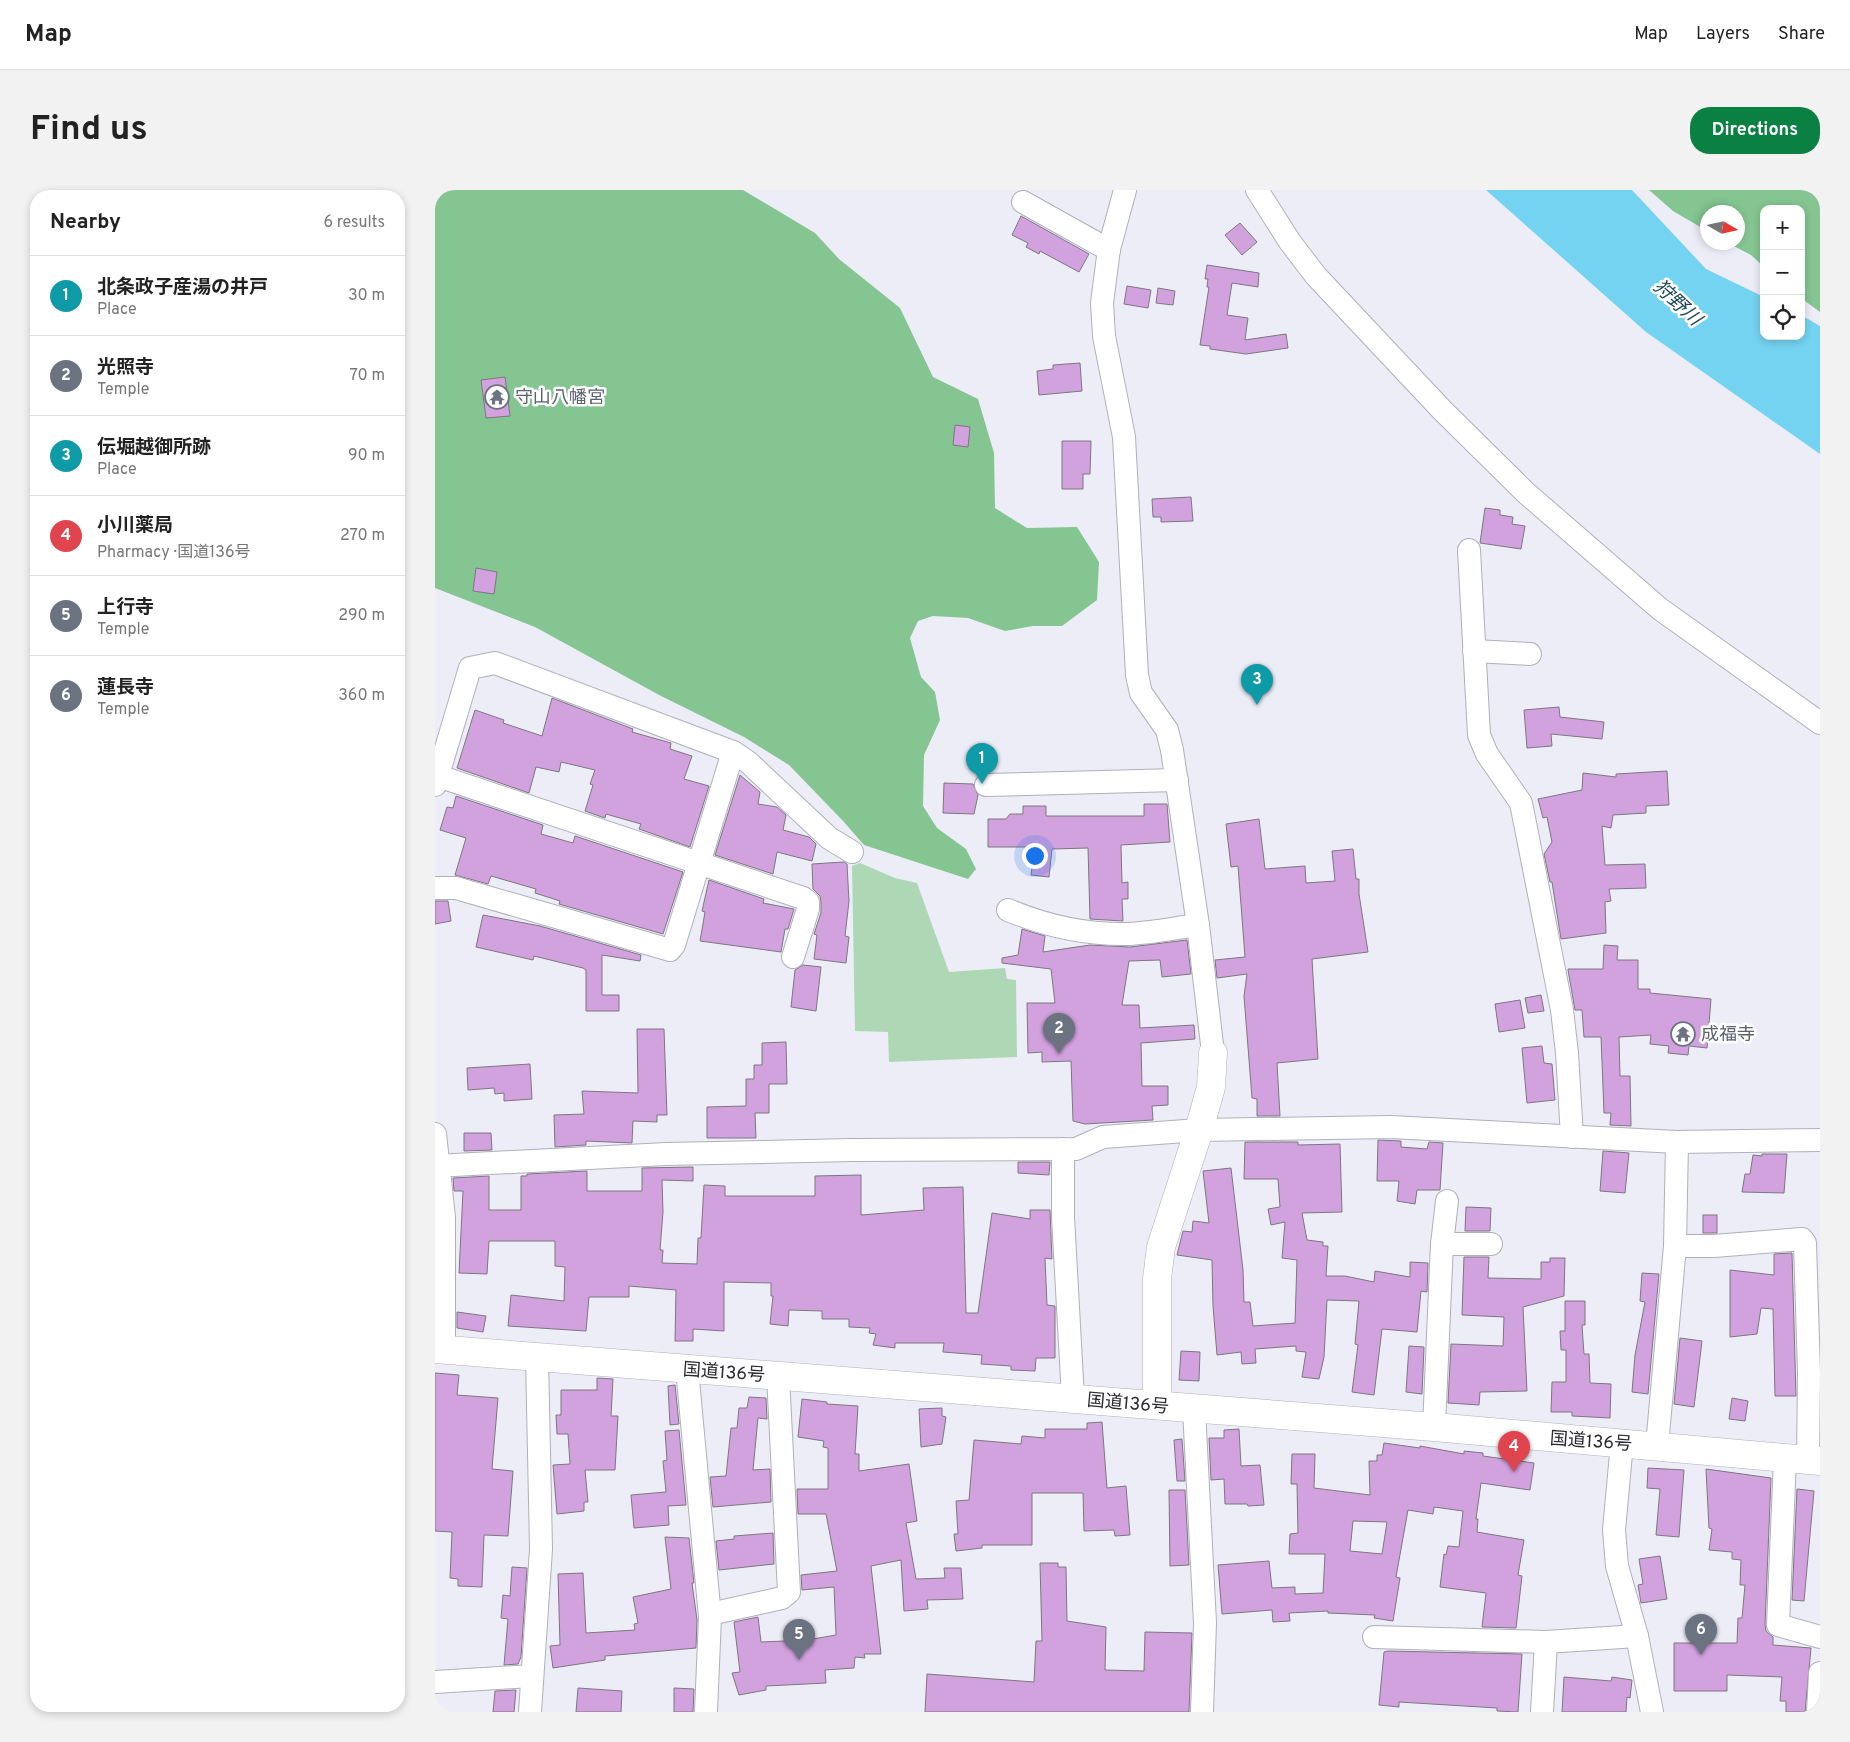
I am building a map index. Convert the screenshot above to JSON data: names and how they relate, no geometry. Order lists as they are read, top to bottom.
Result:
{
  "streets": {
    "main road": ["国道136号"]
  },
  "water": ["狩野川"],
  "places": {
    "temple": ["守山八幡宮", "成福寺"]
  },
  "north": "right",
  "page": {
    "header": "Map",
    "nav": ["Map", "Layers", "Share"],
    "buttons": "Directions",
    "title": "Find us",
    "heading": ["Nearby", "6 results"],
    "map_buttons": ["+", "−"],
    "list": [
      {
        "mark": "1",
        "name": "北条政子産湯の井戸",
        "note": "Place",
        "value": "30 m"
      },
      {
        "mark": "2",
        "name": "光照寺",
        "note": "Temple",
        "value": "70 m"
      },
      {
        "mark": "3",
        "name": "伝堀越御所跡",
        "note": "Place",
        "value": "90 m"
      },
      {
        "mark": "4",
        "name": "小川薬局",
        "note": "Pharmacy · 国道136号",
        "value": "270 m"
      },
      {
        "mark": "5",
        "name": "上行寺",
        "note": "Temple",
        "value": "290 m"
      },
      {
        "mark": "6",
        "name": "蓮長寺",
        "note": "Temple",
        "value": "360 m"
      }
    ],
    "pins": [
      "3",
      "1",
      "2",
      "4",
      "6",
      "5"
    ]
  }
}
